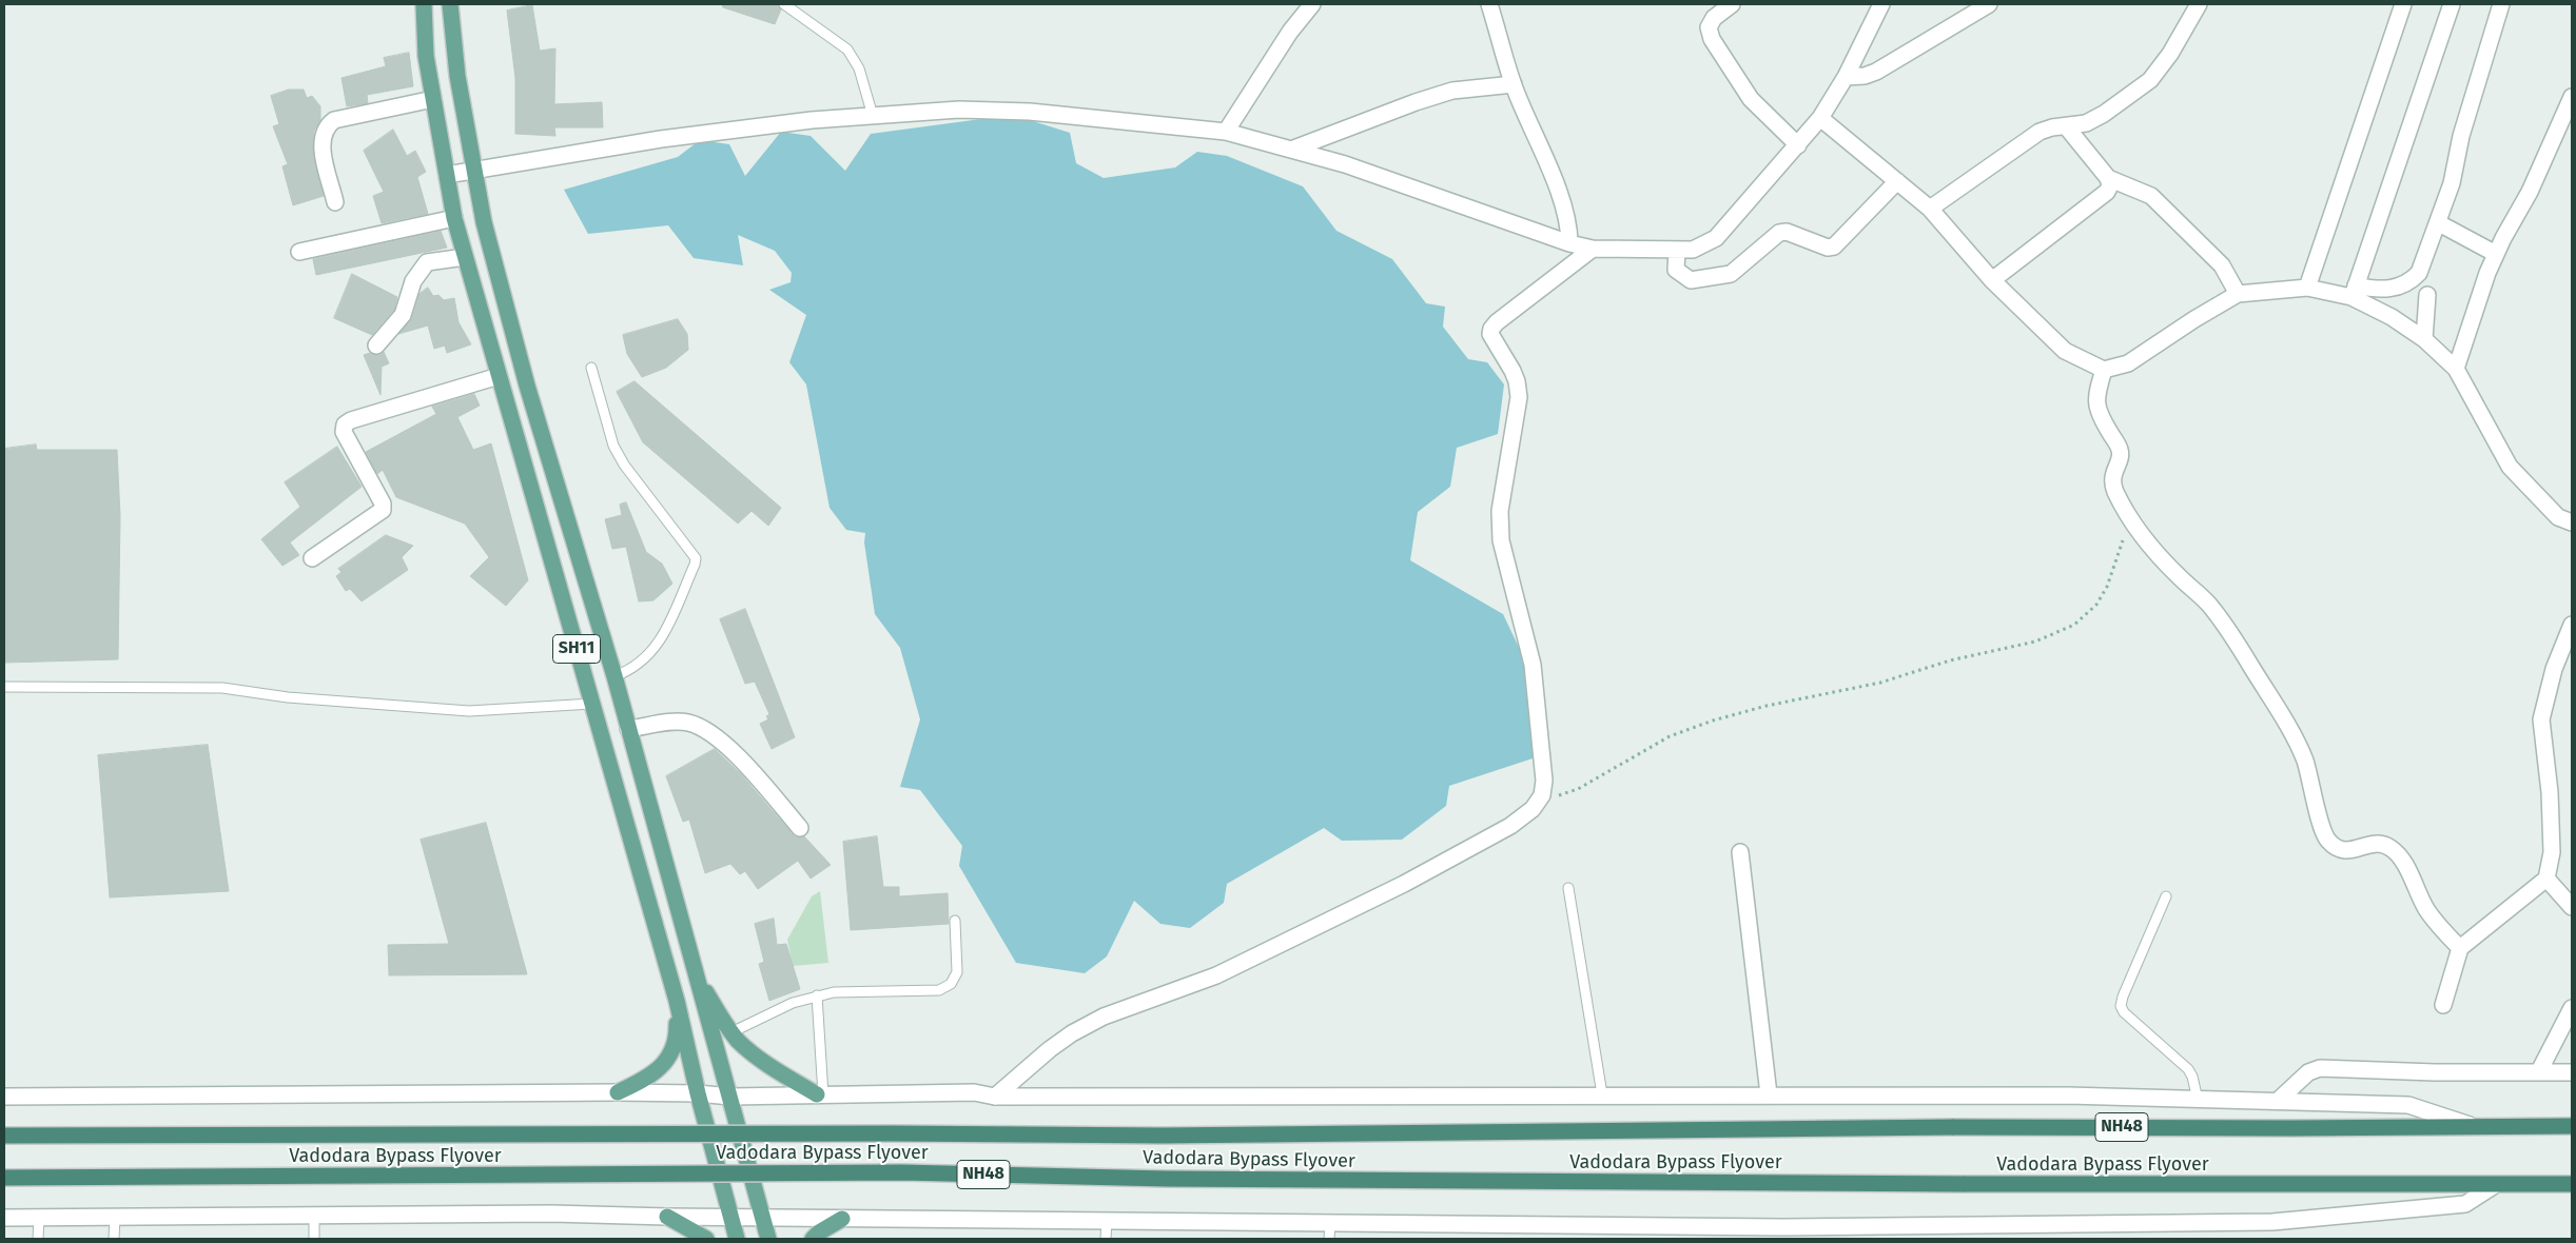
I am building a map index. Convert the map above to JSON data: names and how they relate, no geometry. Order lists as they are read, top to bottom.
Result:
{
  "streets": {
    "highway": ["NH48", "Vadodara Bypass Flyover"],
    "main road": ["SH11"]
  },
  "crossings": [
    ["NH48", "Vadodara Bypass Flyover"]
  ]
}
